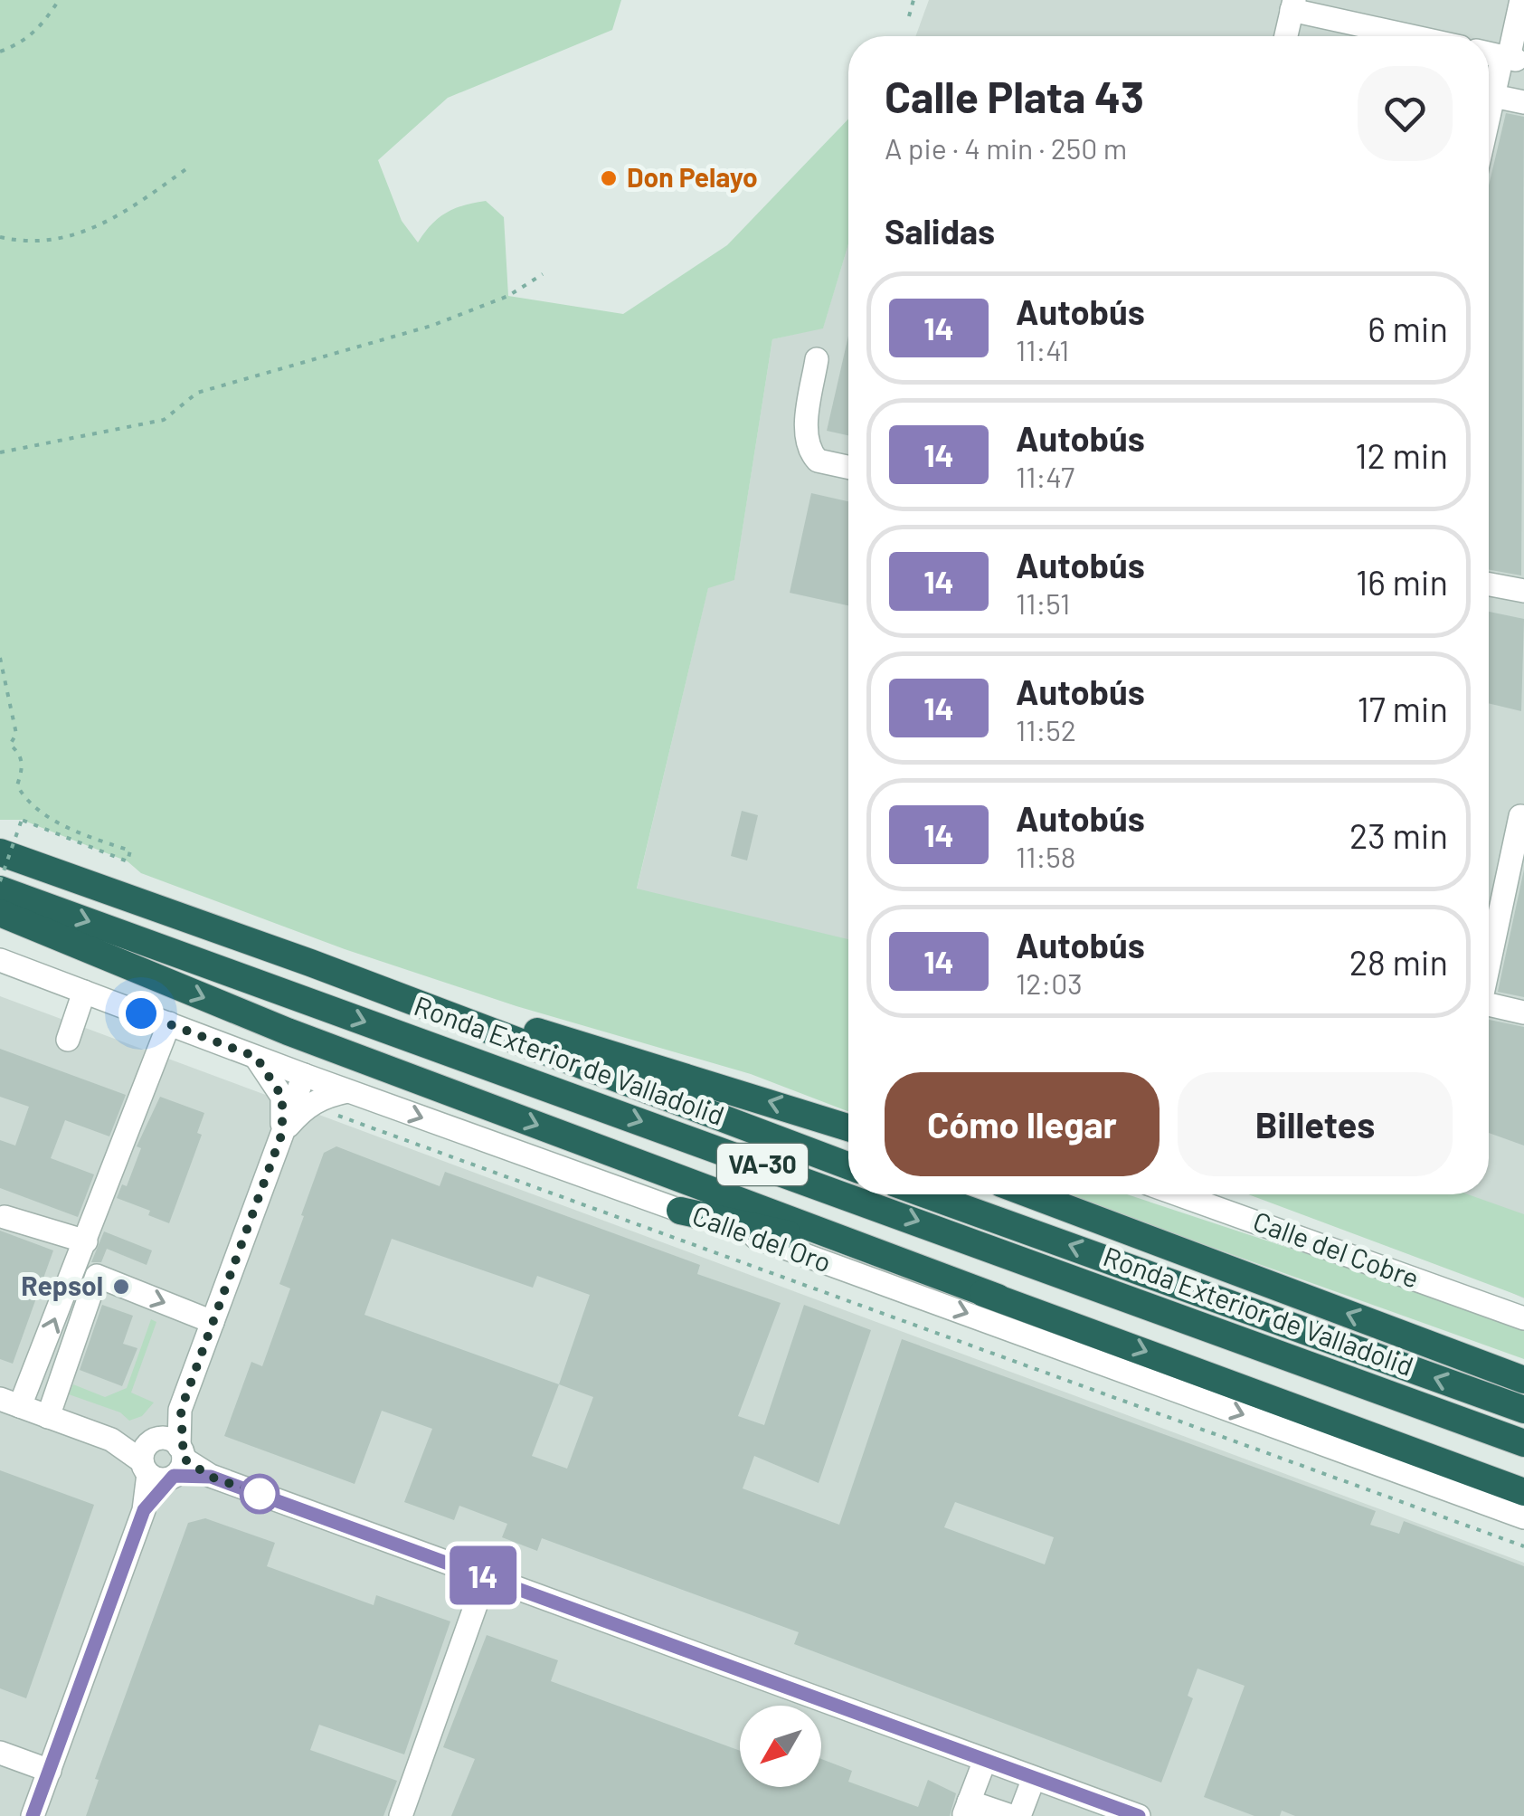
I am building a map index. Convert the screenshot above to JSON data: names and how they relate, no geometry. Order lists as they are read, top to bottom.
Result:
{
  "streets": {
    "highway": ["Ronda Exterior de Valladolid", "VA-30"],
    "street": ["Calle del Oro", "Calle del Cobre"]
  },
  "one_way": ["Calle del Oro"],
  "places": ["Don Pelayo", "Repsol"],
  "lines": ["bus line 14"],
  "north": "bottom left",
  "page": {
    "on_map": "14",
    "heading": [
      ["Calle Plata 43", "A pie · 4 min · 250 m"],
      "Salidas"
    ],
    "list": [
      {
        "mark": "14",
        "name": "Autobús",
        "note": "11:41",
        "value": "6 min"
      },
      {
        "mark": "14",
        "name": "Autobús",
        "note": "11:47",
        "value": "12 min"
      },
      {
        "mark": "14",
        "name": "Autobús",
        "note": "11:51",
        "value": "16 min"
      },
      {
        "mark": "14",
        "name": "Autobús",
        "note": "11:52",
        "value": "17 min"
      },
      {
        "mark": "14",
        "name": "Autobús",
        "note": "11:58",
        "value": "23 min"
      },
      {
        "mark": "14",
        "name": "Autobús",
        "note": "12:03",
        "value": "28 min"
      }
    ],
    "buttons": ["Cómo llegar", "Billetes"]
  }
}
